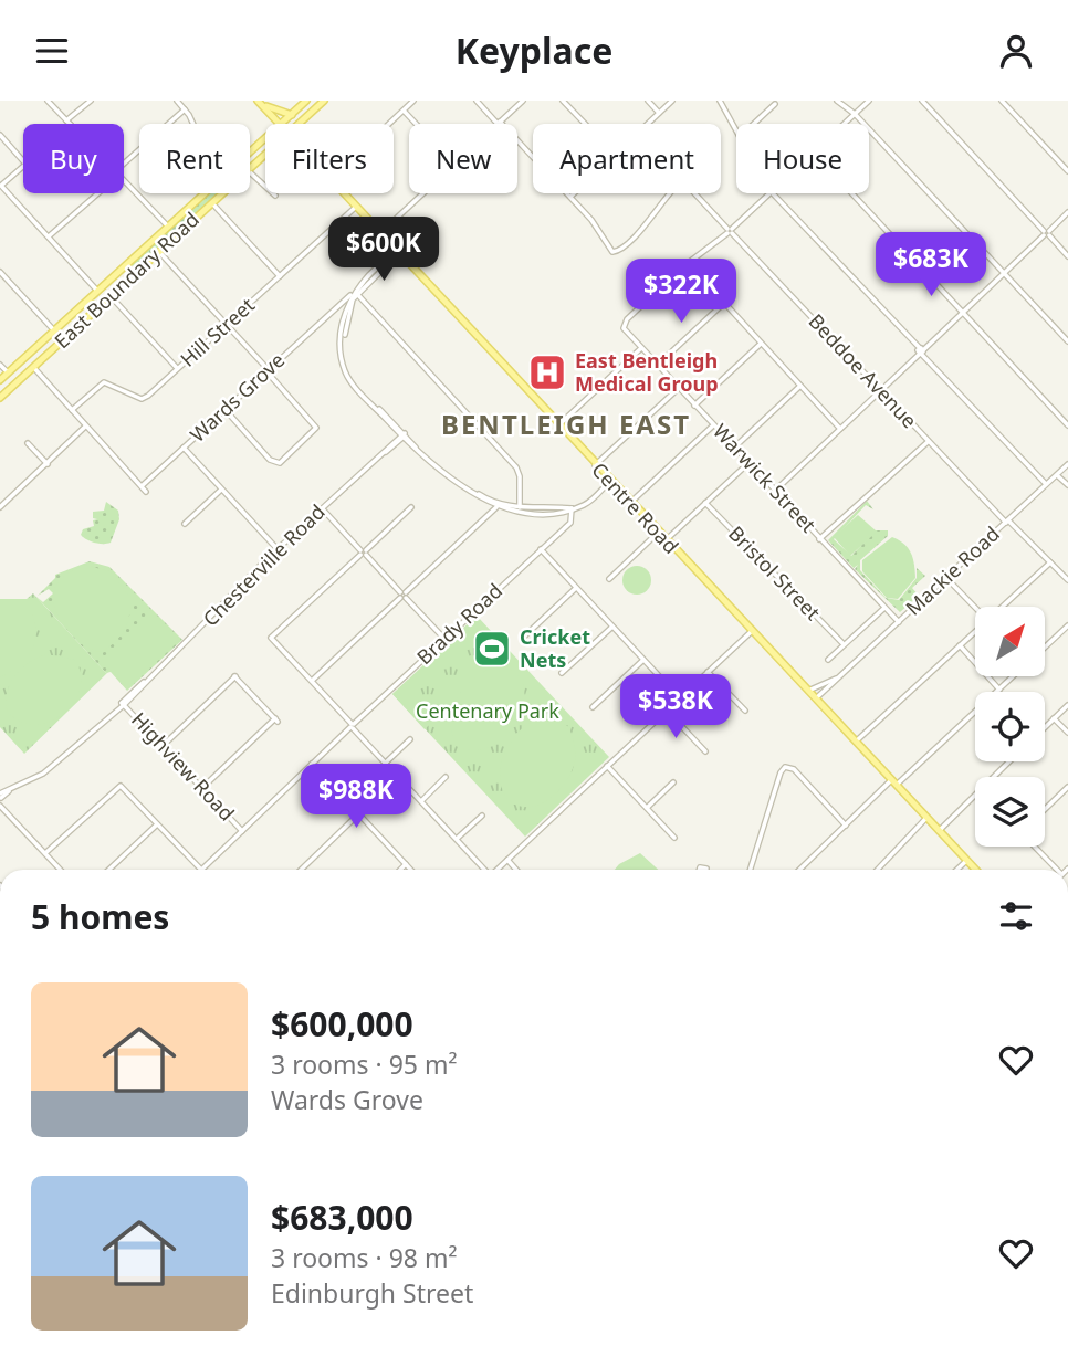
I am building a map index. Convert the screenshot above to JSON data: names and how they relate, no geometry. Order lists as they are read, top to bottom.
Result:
{
  "streets": {
    "main road": ["East Boundary Road", "Centre Road"],
    "street": [
      "Hill Street",
      "Beddoe Avenue",
      "Wards Grove",
      "Warwick Street",
      "Chesterville Road",
      "Mackie Road",
      "Bristol Street",
      "Brady Road",
      "Highview Road"
    ]
  },
  "crossings": [
    ["Hill Street", "Centre Road"],
    ["Beddoe Avenue", "Mackie Road"],
    ["Warwick Street", "Mackie Road"],
    ["Centre Road", "Mackie Road"],
    ["Chesterville Road", "Highview Road"],
    ["Brady Road", "Highview Road"]
  ],
  "districts": ["BENTLEIGH EAST"],
  "parks": ["Centenary Park"],
  "places": {
    "hospital": ["East Bentleigh Medical Group"],
    "sports": ["Cricket Nets"]
  },
  "north": "top right",
  "page": {
    "header": "Keyplace",
    "chip": [
      "Buy",
      "Rent",
      "Filters",
      "New",
      "Apartment",
      "House"
    ],
    "price": [
      "$600K",
      "$683K",
      "$322K",
      "$538K",
      "$988K"
    ],
    "heading": "5 homes",
    "list": [
      {
        "name": "$600,000",
        "note": "3 rooms · 95 m² · Wards Grove"
      },
      {
        "name": "$683,000",
        "note": "3 rooms · 98 m² · Edinburgh Street"
      }
    ]
  }
}
